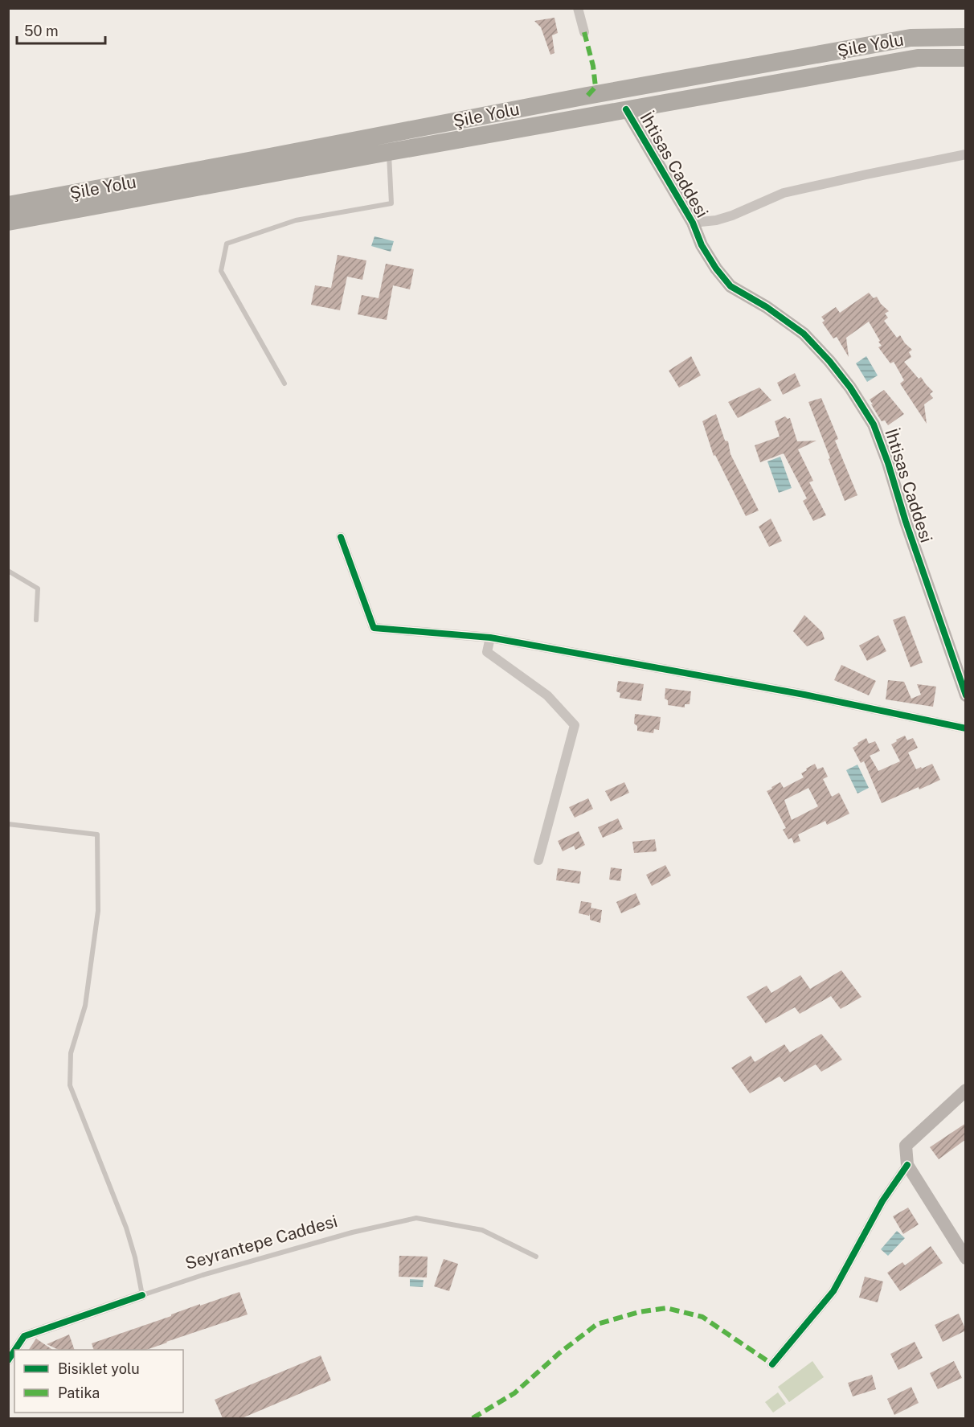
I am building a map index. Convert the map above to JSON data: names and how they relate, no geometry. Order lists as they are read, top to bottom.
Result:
{
  "streets": {
    "highway": ["Şile Yolu"],
    "street": ["İhtisas Caddesi", "Seyrantepe Caddesi"]
  },
  "crossings": [
    ["Şile Yolu", "İhtisas Caddesi"]
  ],
  "legend": ["Bisiklet yolu", "Patika"],
  "scale_bar": "50 m"
}
